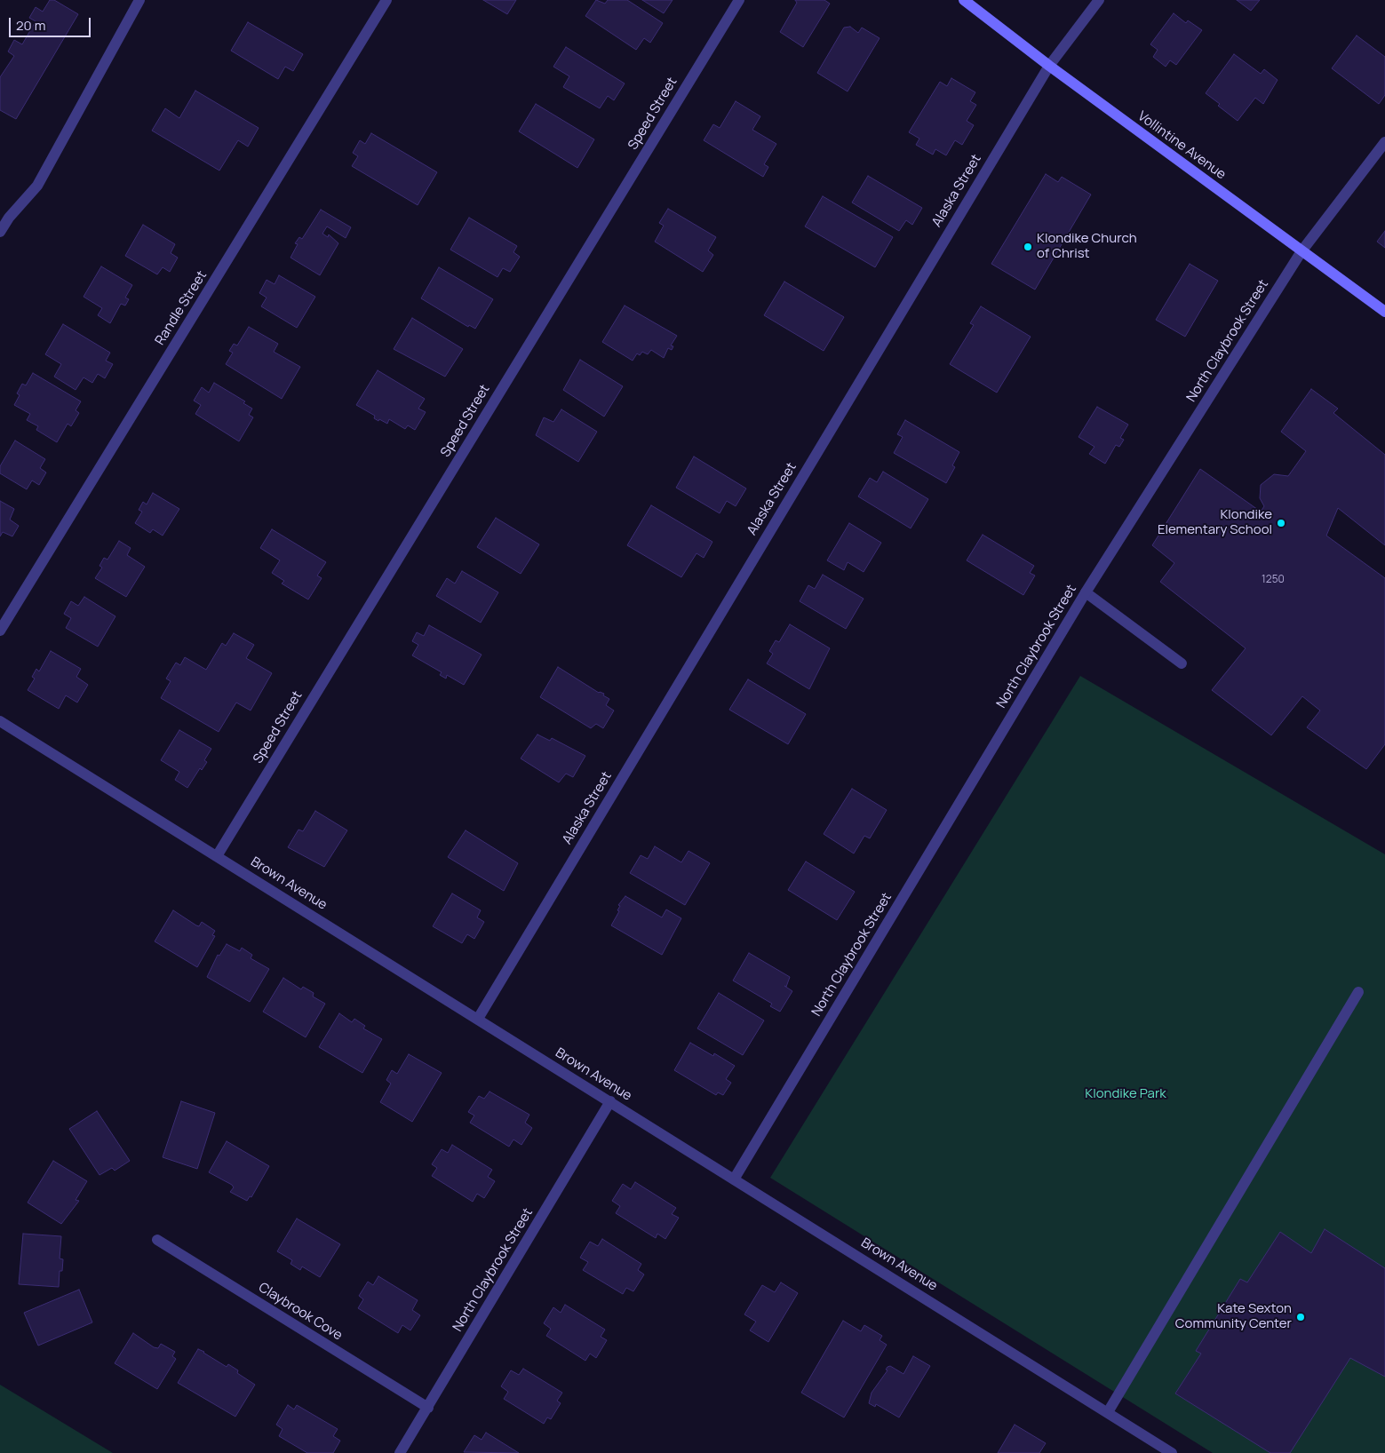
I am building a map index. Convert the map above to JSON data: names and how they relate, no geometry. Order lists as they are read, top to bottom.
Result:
{
  "streets": {
    "street": [
      "Speed Street",
      "Vollintine Avenue",
      "Alaska Street",
      "Randle Street",
      "North Claybrook Street",
      "Brown Avenue",
      "Claybrook Cove"
    ]
  },
  "crossings": [
    ["Speed Street", "Brown Avenue"],
    ["Vollintine Avenue", "Alaska Street"],
    ["Vollintine Avenue", "North Claybrook Street"],
    ["Alaska Street", "Brown Avenue"],
    ["North Claybrook Street", "Brown Avenue"],
    ["North Claybrook Street", "Claybrook Cove"]
  ],
  "parks": ["Klondike Park"],
  "places": ["Klondike Church of Christ", "Klondike Elementary School", "Kate Sexton Community Center"],
  "house_numbers": ["1250"],
  "scale_bar": "20 m"
}
